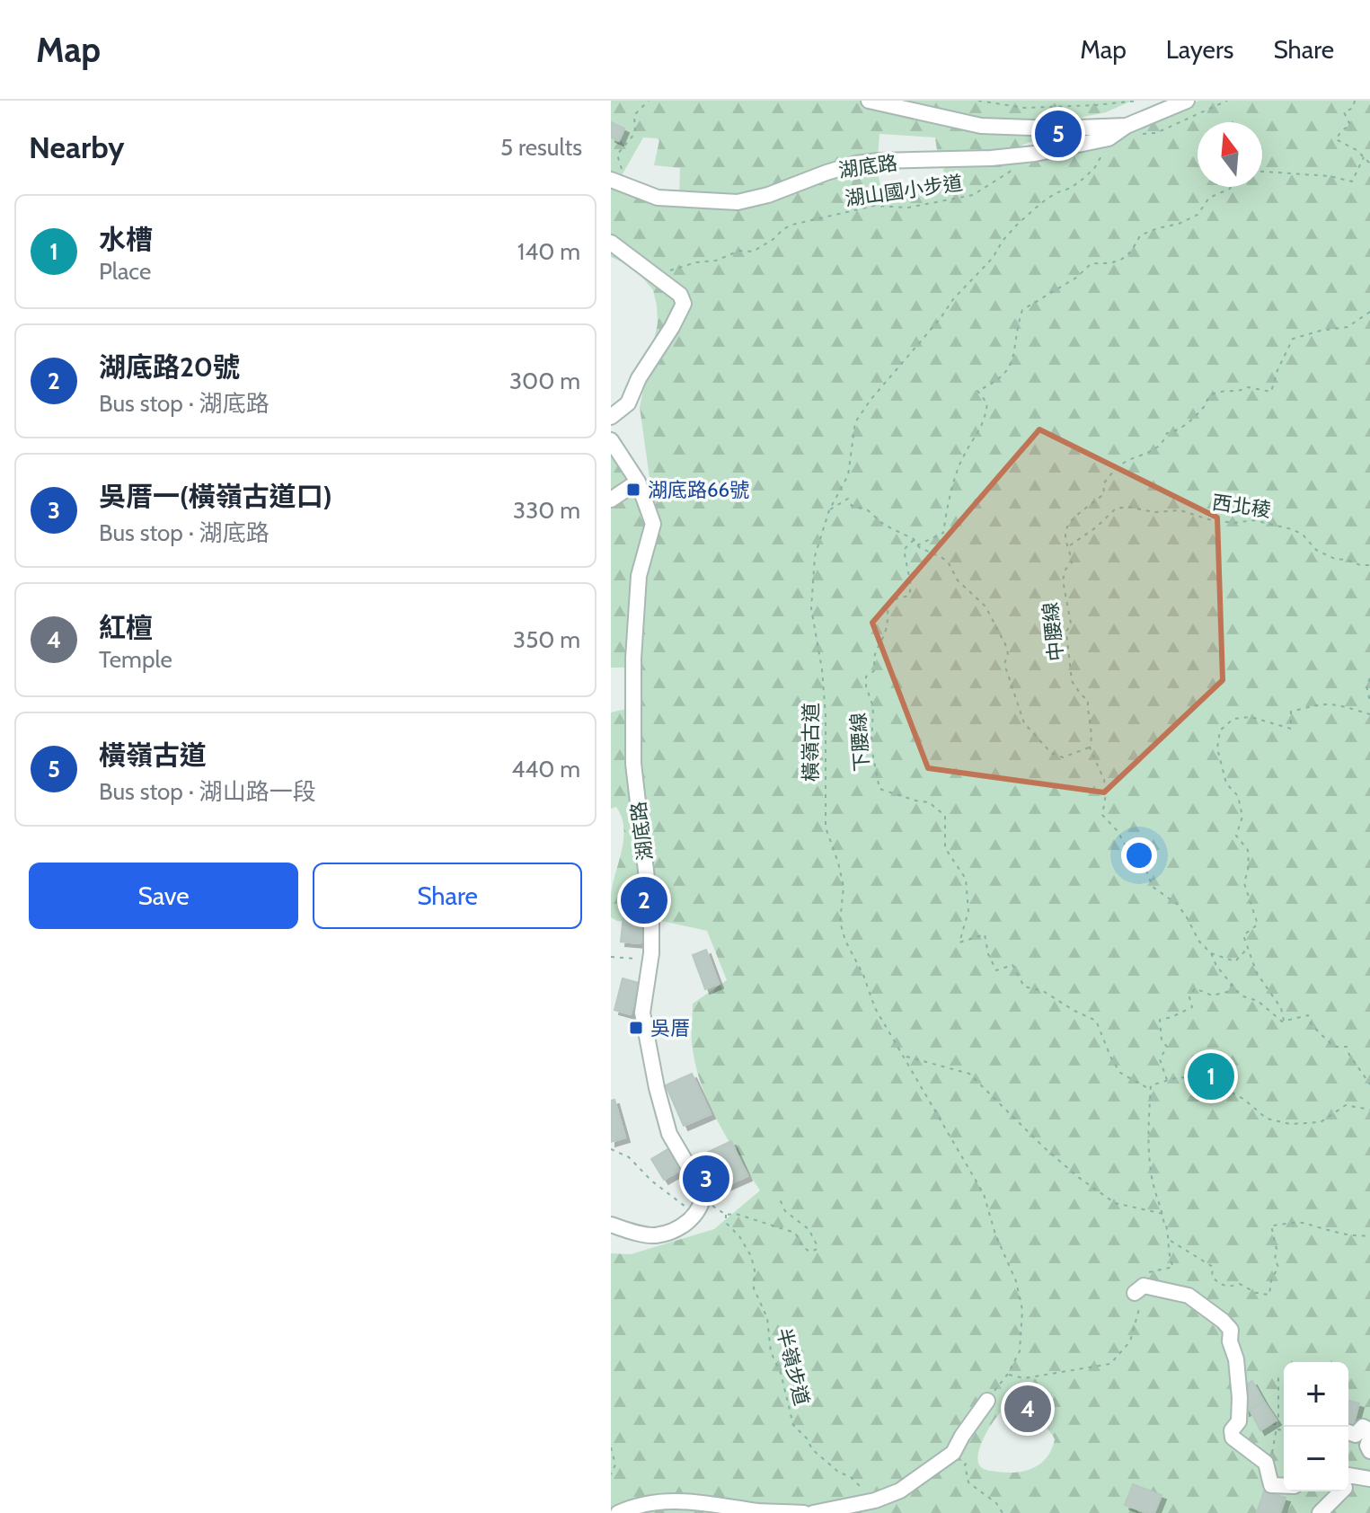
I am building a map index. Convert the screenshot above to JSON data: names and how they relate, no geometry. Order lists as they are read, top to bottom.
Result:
{
  "streets": {
    "street": ["湖底路"],
    "path": [
      "湖山國小步道",
      "西北稜",
      "中腰線",
      "橫嶺古道",
      "下腰線",
      "半嶺步道"
    ]
  },
  "crossings": [
    ["湖底路", "橫嶺古道"],
    ["西北稜", "中腰線"]
  ],
  "places": {
    "transit": ["湖底路66號", "吳厝"]
  },
  "north": "top",
  "page": {
    "header": "Map",
    "nav": ["Map", "Layers", "Share"],
    "heading": ["Nearby", "5 results"],
    "pins": [
      "5",
      "2",
      "1",
      "3",
      "4"
    ],
    "list": [
      {
        "mark": "1",
        "name": "水槽",
        "note": "Place",
        "value": "140 m"
      },
      {
        "mark": "2",
        "name": "湖底路20號",
        "note": "Bus stop · 湖底路",
        "value": "300 m"
      },
      {
        "mark": "3",
        "name": "吳厝一(橫嶺古道口)",
        "note": "Bus stop · 湖底路",
        "value": "330 m"
      },
      {
        "mark": "4",
        "name": "紅檀",
        "note": "Temple",
        "value": "350 m"
      },
      {
        "mark": "5",
        "name": "橫嶺古道",
        "note": "Bus stop · 湖山路一段",
        "value": "440 m"
      }
    ],
    "buttons": ["Save", "Share"],
    "map_buttons": ["+", "−"]
  }
}
